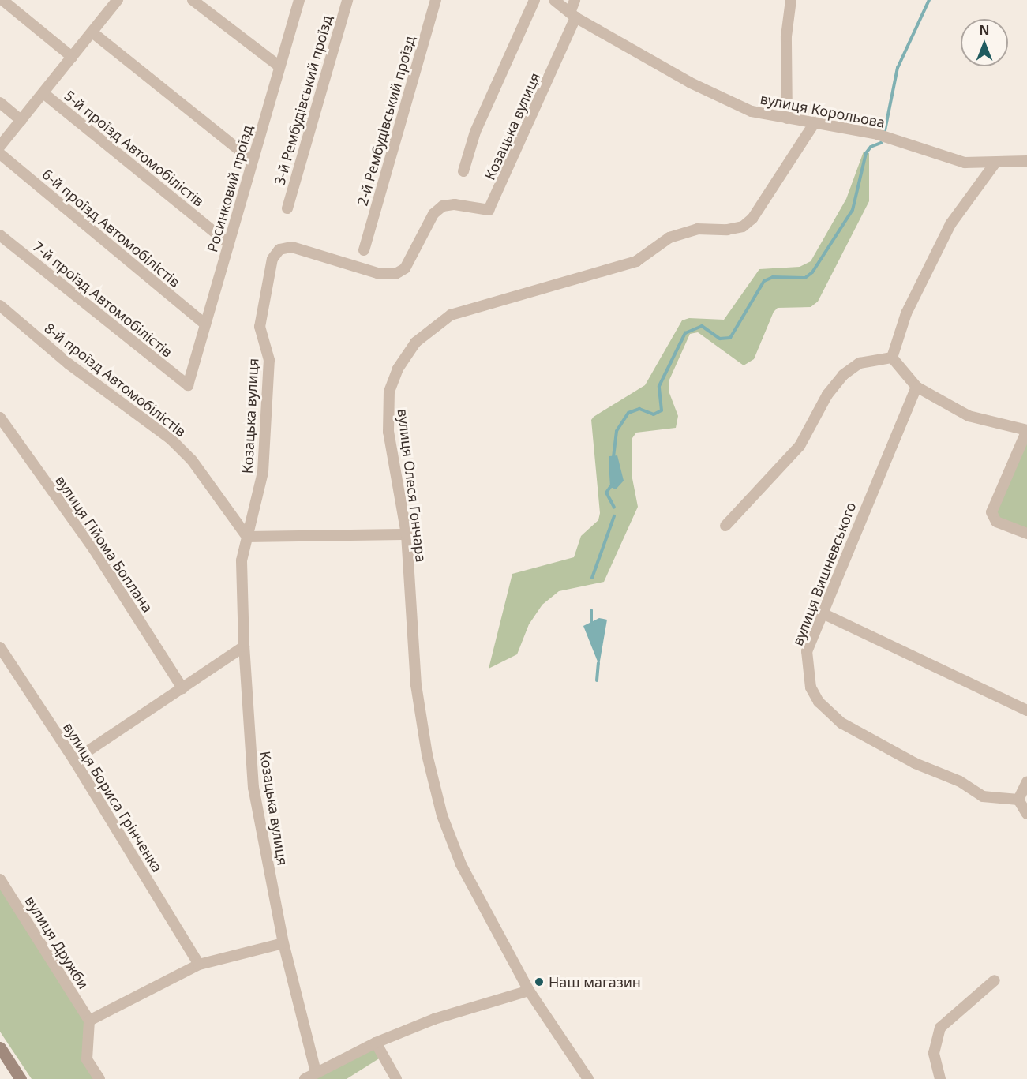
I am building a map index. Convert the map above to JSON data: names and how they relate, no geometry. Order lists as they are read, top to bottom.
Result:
{
  "streets": {
    "street": [
      "3-й Рембудівський проїзд",
      "вулиця Корольова",
      "2-й Рембудівський проїзд",
      "Козацька вулиця",
      "5-й проїзд Автомобілістів",
      "Росинковий проїзд",
      "6-й проїзд Автомобілістів",
      "7-й проїзд Автомобілістів",
      "8-й проїзд Автомобілістів",
      "вулиця Олеся Гончара",
      "вулиця Гійома Боплана",
      "вулиця Вишневського",
      "вулиця Бориса Грінченка",
      "вулиця Дружби"
    ]
  },
  "crossings": [
    ["вулиця Корольова", "Козацька вулиця"],
    ["вулиця Корольова", "вулиця Олеся Гончара"],
    ["Козацька вулиця", "8-й проїзд Автомобілістів"],
    ["5-й проїзд Автомобілістів", "Росинковий проїзд"],
    ["Росинковий проїзд", "6-й проїзд Автомобілістів"],
    ["Росинковий проїзд", "7-й проїзд Автомобілістів"]
  ],
  "places": ["Наш магазин"],
  "north": "top"
}
